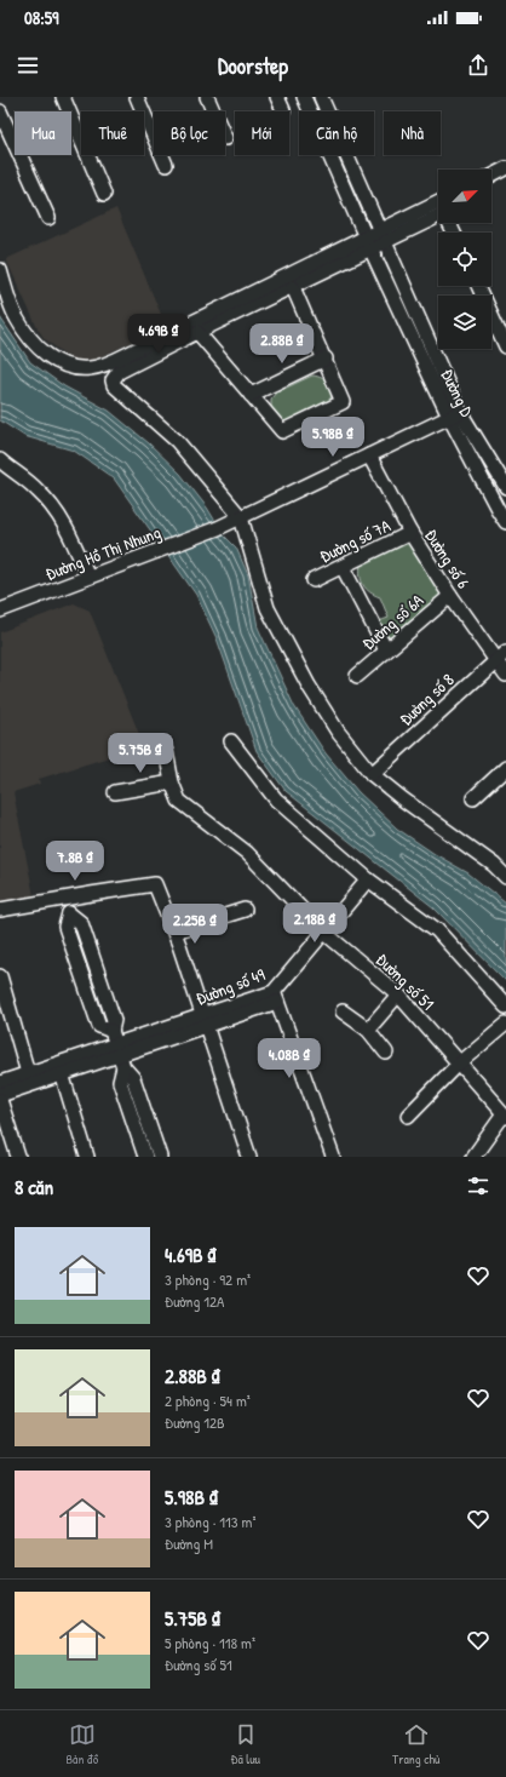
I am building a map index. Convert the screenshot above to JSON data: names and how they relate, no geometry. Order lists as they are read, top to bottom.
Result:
{
  "streets": {
    "street": [
      "Đường D",
      "Đường số 7A",
      "Đường Hồ Thị Nhung",
      "Đường số 6",
      "Đường số 6A",
      "Đường số 8",
      "Đường số 51",
      "Đường số 49"
    ]
  },
  "crossings": [
    ["Đường D", "Đường Hồ Thị Nhung"],
    ["Đường số 7A", "Đường số 6"],
    ["Đường Hồ Thị Nhung", "Đường số 6"],
    ["Đường số 6", "Đường số 6A"],
    ["Đường số 6", "Đường số 8"],
    ["Đường số 51", "Đường số 49"]
  ],
  "north": "top right",
  "page": {
    "status": "08:59",
    "header": "Doorstep",
    "chip": [
      "Mua",
      "Thuê",
      "Bộ lọc",
      "Mới",
      "Căn hộ",
      "Nhà"
    ],
    "price": [
      "4.69B ₫",
      "2.88B ₫",
      "5.98B ₫",
      "5.75B ₫",
      "7.8B ₫",
      "2.18B ₫",
      "2.25B ₫",
      "4.08B ₫"
    ],
    "heading": "8 căn",
    "list": [
      {
        "name": "4.69B ₫",
        "note": "3 phòng · 92 m² · Đường 12A"
      },
      {
        "name": "2.88B ₫",
        "note": "2 phòng · 54 m² · Đường 12B"
      },
      {
        "name": "5.98B ₫",
        "note": "3 phòng · 113 m² · Đường M"
      },
      {
        "name": "5.75B ₫",
        "note": "5 phòng · 118 m² · Đường số 51"
      }
    ],
    "tabs": ["Bản đồ", "Đã lưu", "Trang chủ"]
  }
}
